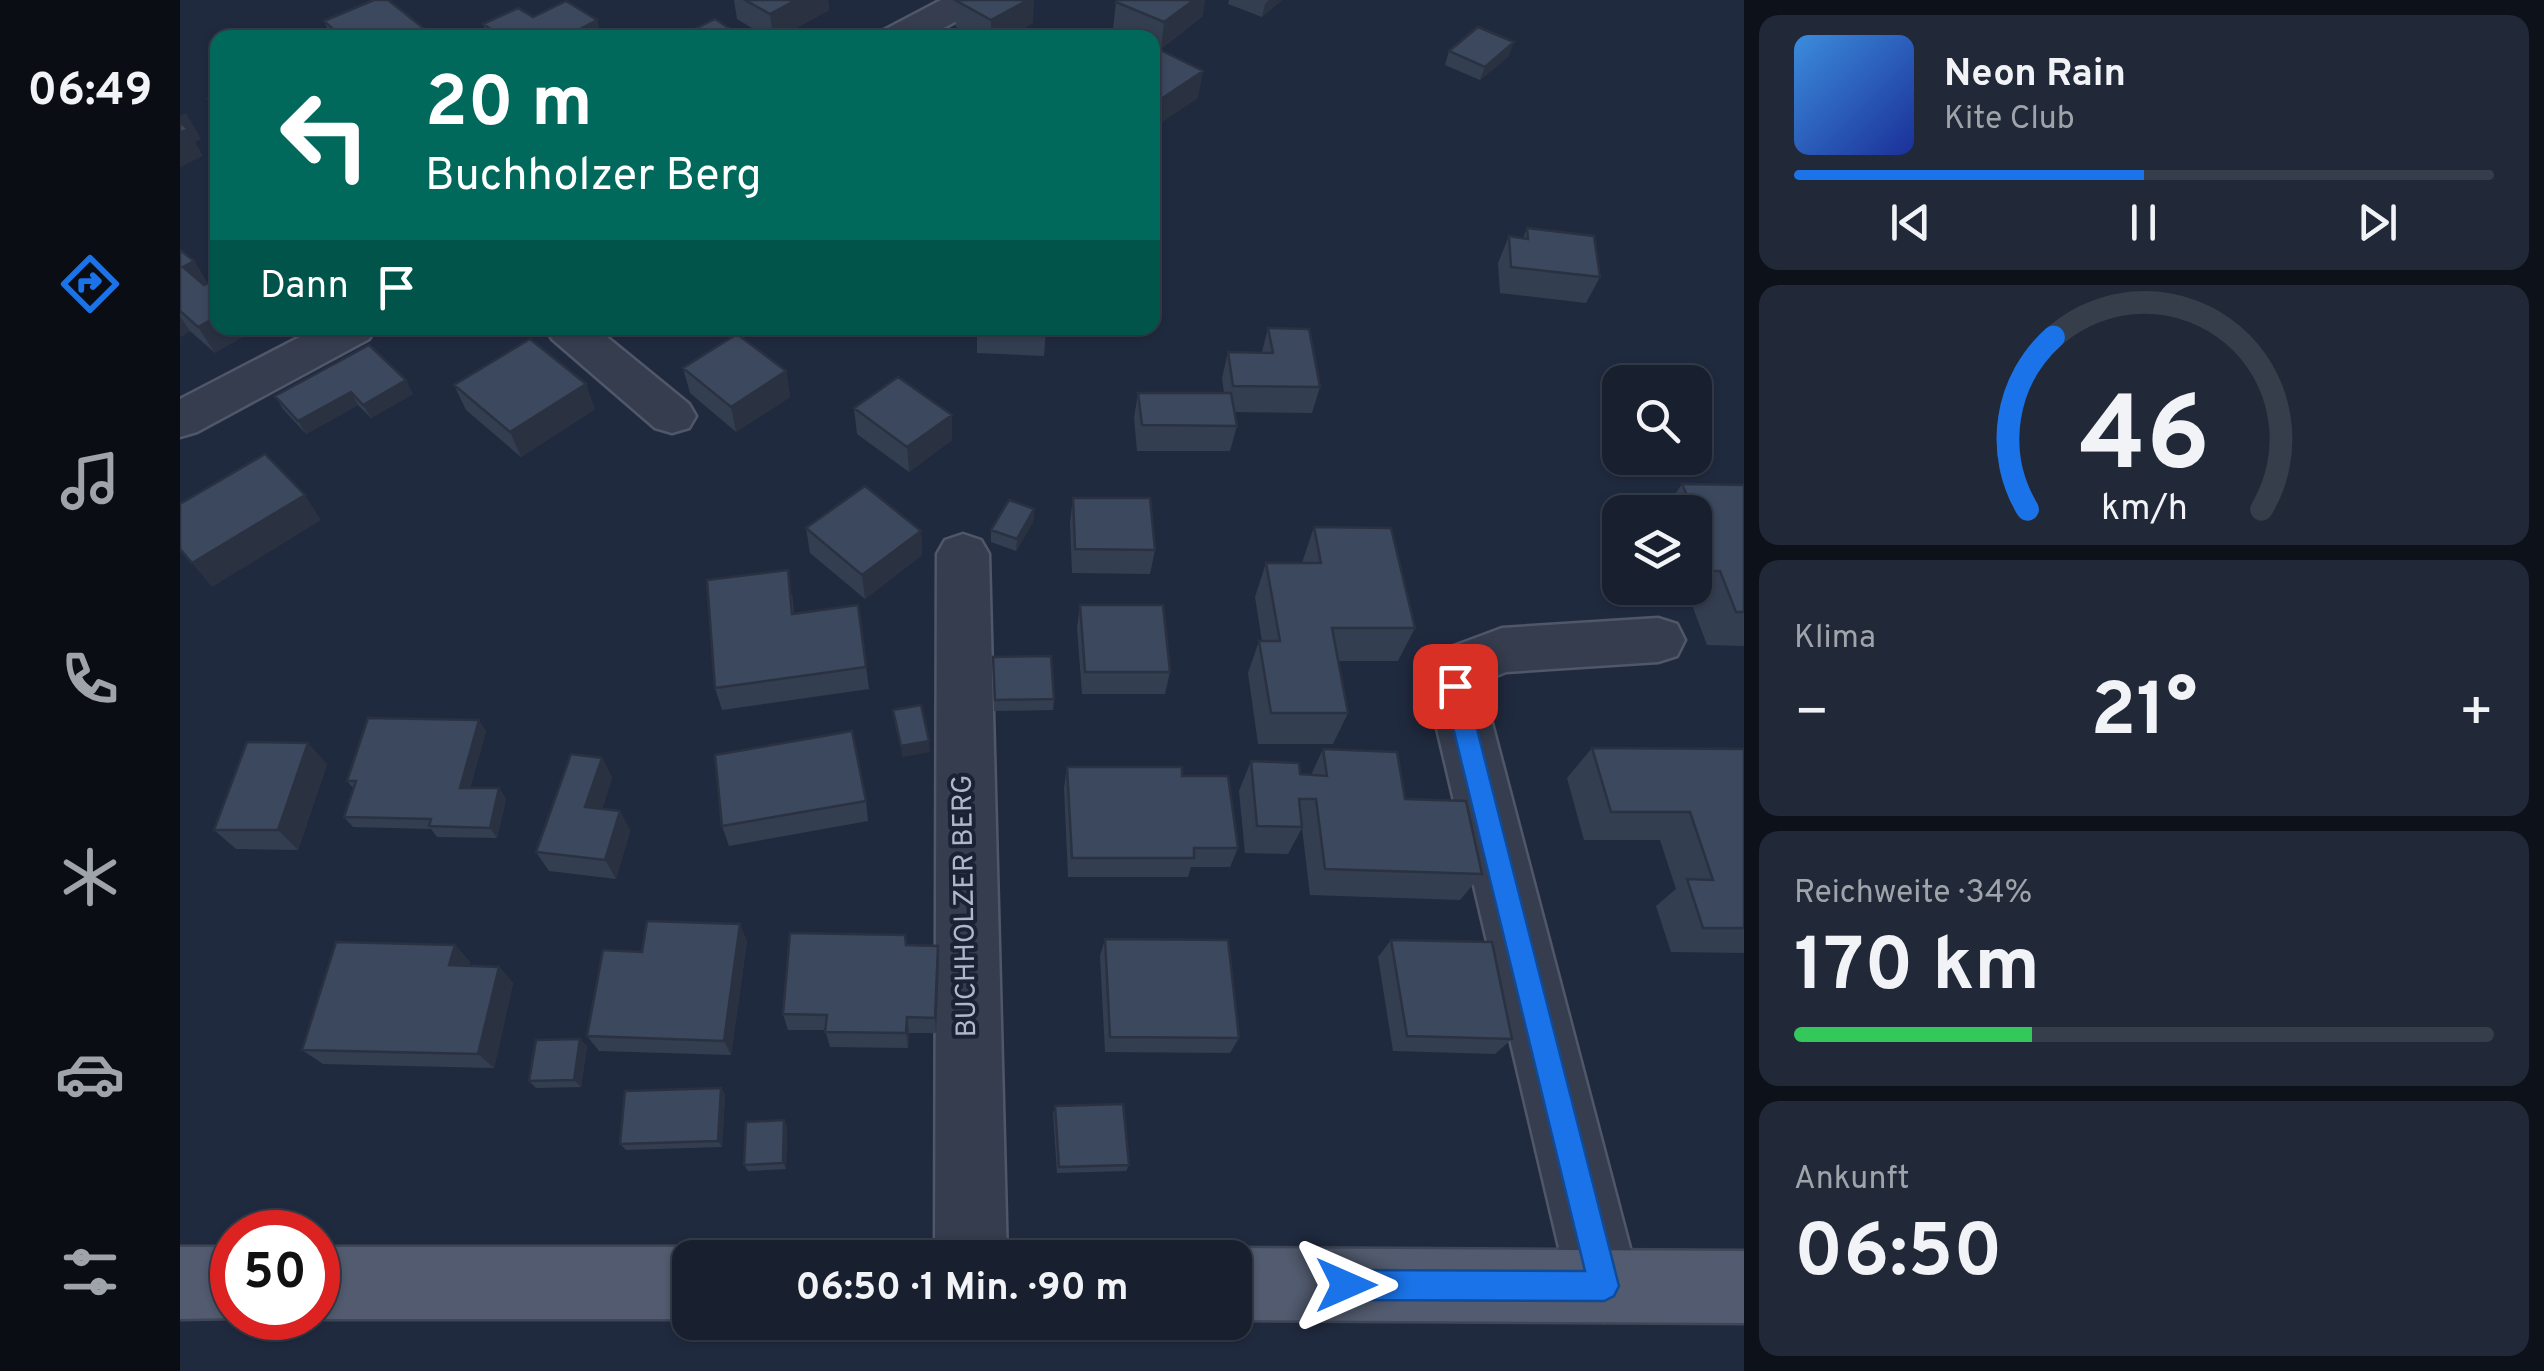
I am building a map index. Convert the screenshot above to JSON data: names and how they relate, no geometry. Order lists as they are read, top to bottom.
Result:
{
  "streets": {
    "street": ["BUCHHOLZER BERG"]
  },
  "page": {
    "tabs": "06:49",
    "turn": ["20 m", "Buchholzer Berg"],
    "song": ["Neon Rain", "Kite Club"],
    "then": "Dann",
    "tile": [
      "Klima",
      ["Reichweite · 34%", "170 km"],
      ["Ankunft", "06:50"]
    ],
    "heat": ["−", "21°", "+"],
    "limit": "50",
    "trip": "06:50 · 1 Min. · 90 m",
    "gauge": ["46", "km/h"]
  }
}
